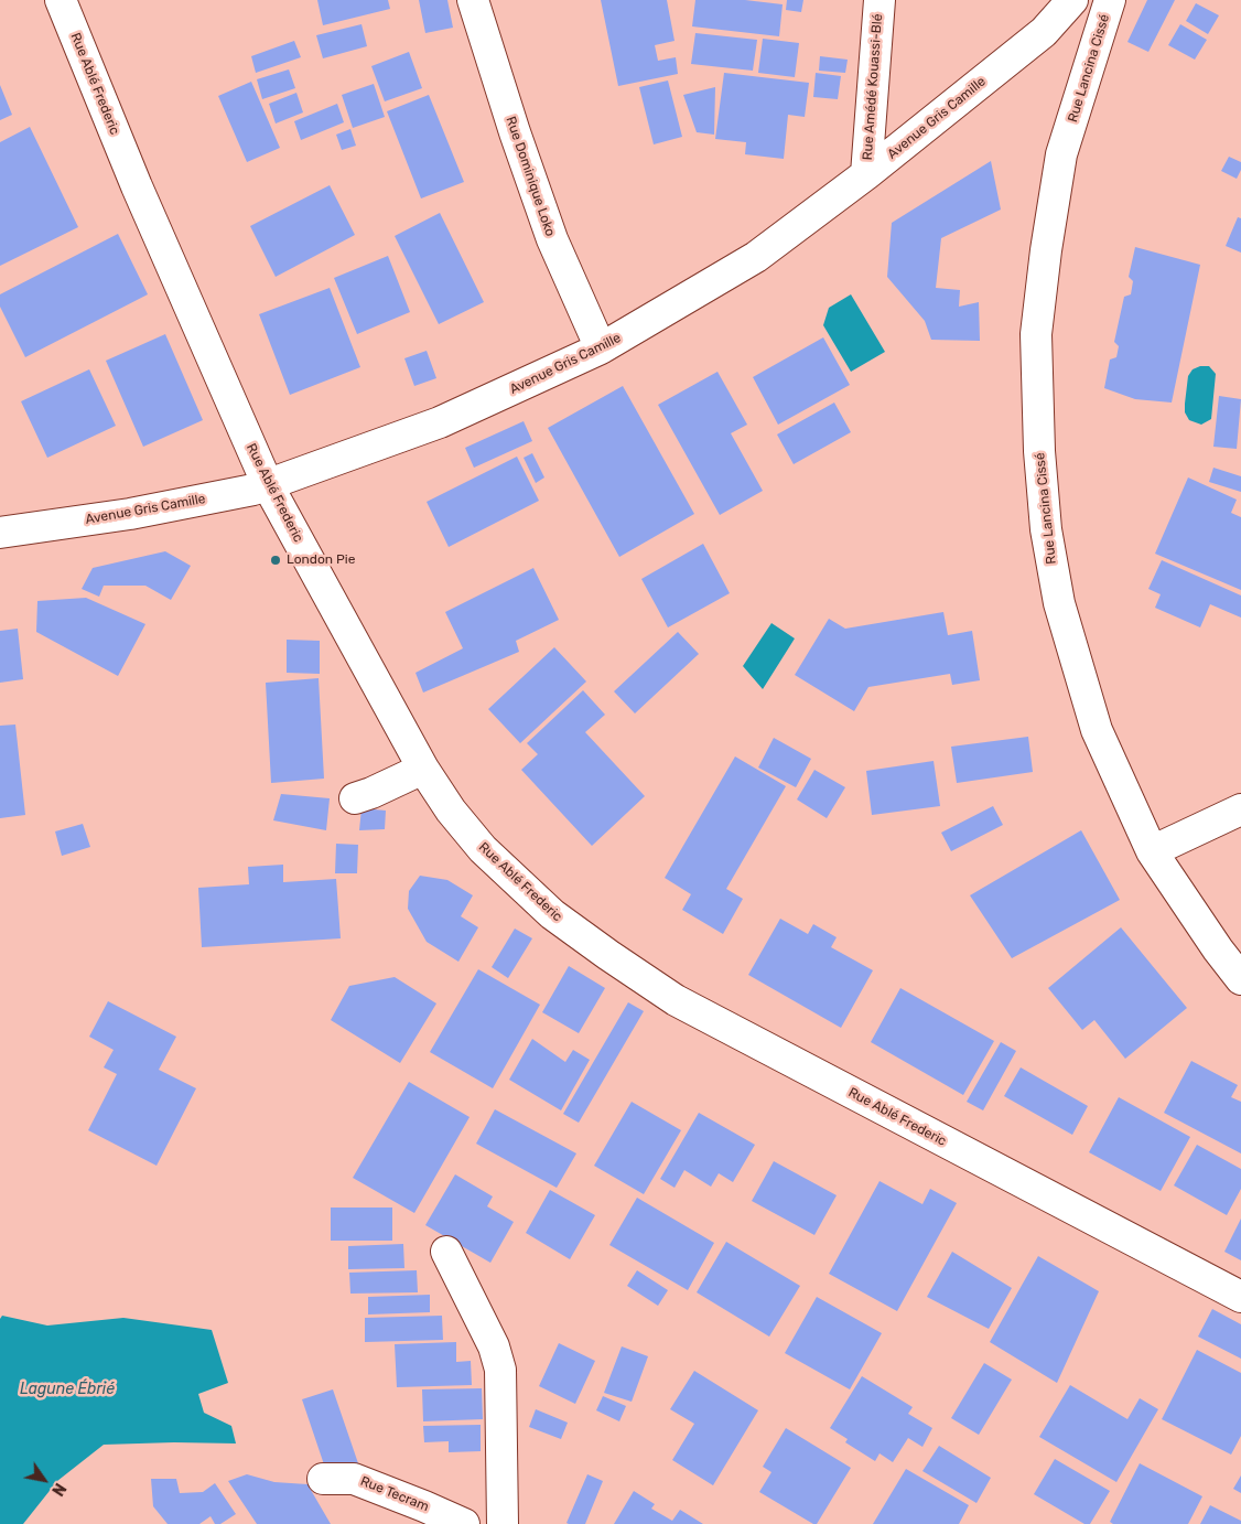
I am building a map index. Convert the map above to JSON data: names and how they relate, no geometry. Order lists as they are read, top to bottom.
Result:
{
  "streets": {
    "street": [
      "Rue Lancina Cissé",
      "Rue Ablé Frederic",
      "Rue Amédé Kouassi-Blé",
      "Avenue Gris Camille",
      "Rue Dominique Loko",
      "Rue Tecram"
    ]
  },
  "crossings": [
    ["Rue Ablé Frederic", "Avenue Gris Camille"],
    ["Rue Amédé Kouassi-Blé", "Avenue Gris Camille"],
    ["Avenue Gris Camille", "Rue Dominique Loko"]
  ],
  "water": ["Lagune Ébrié"],
  "places": ["London Pie"],
  "north": "bottom right"
}
